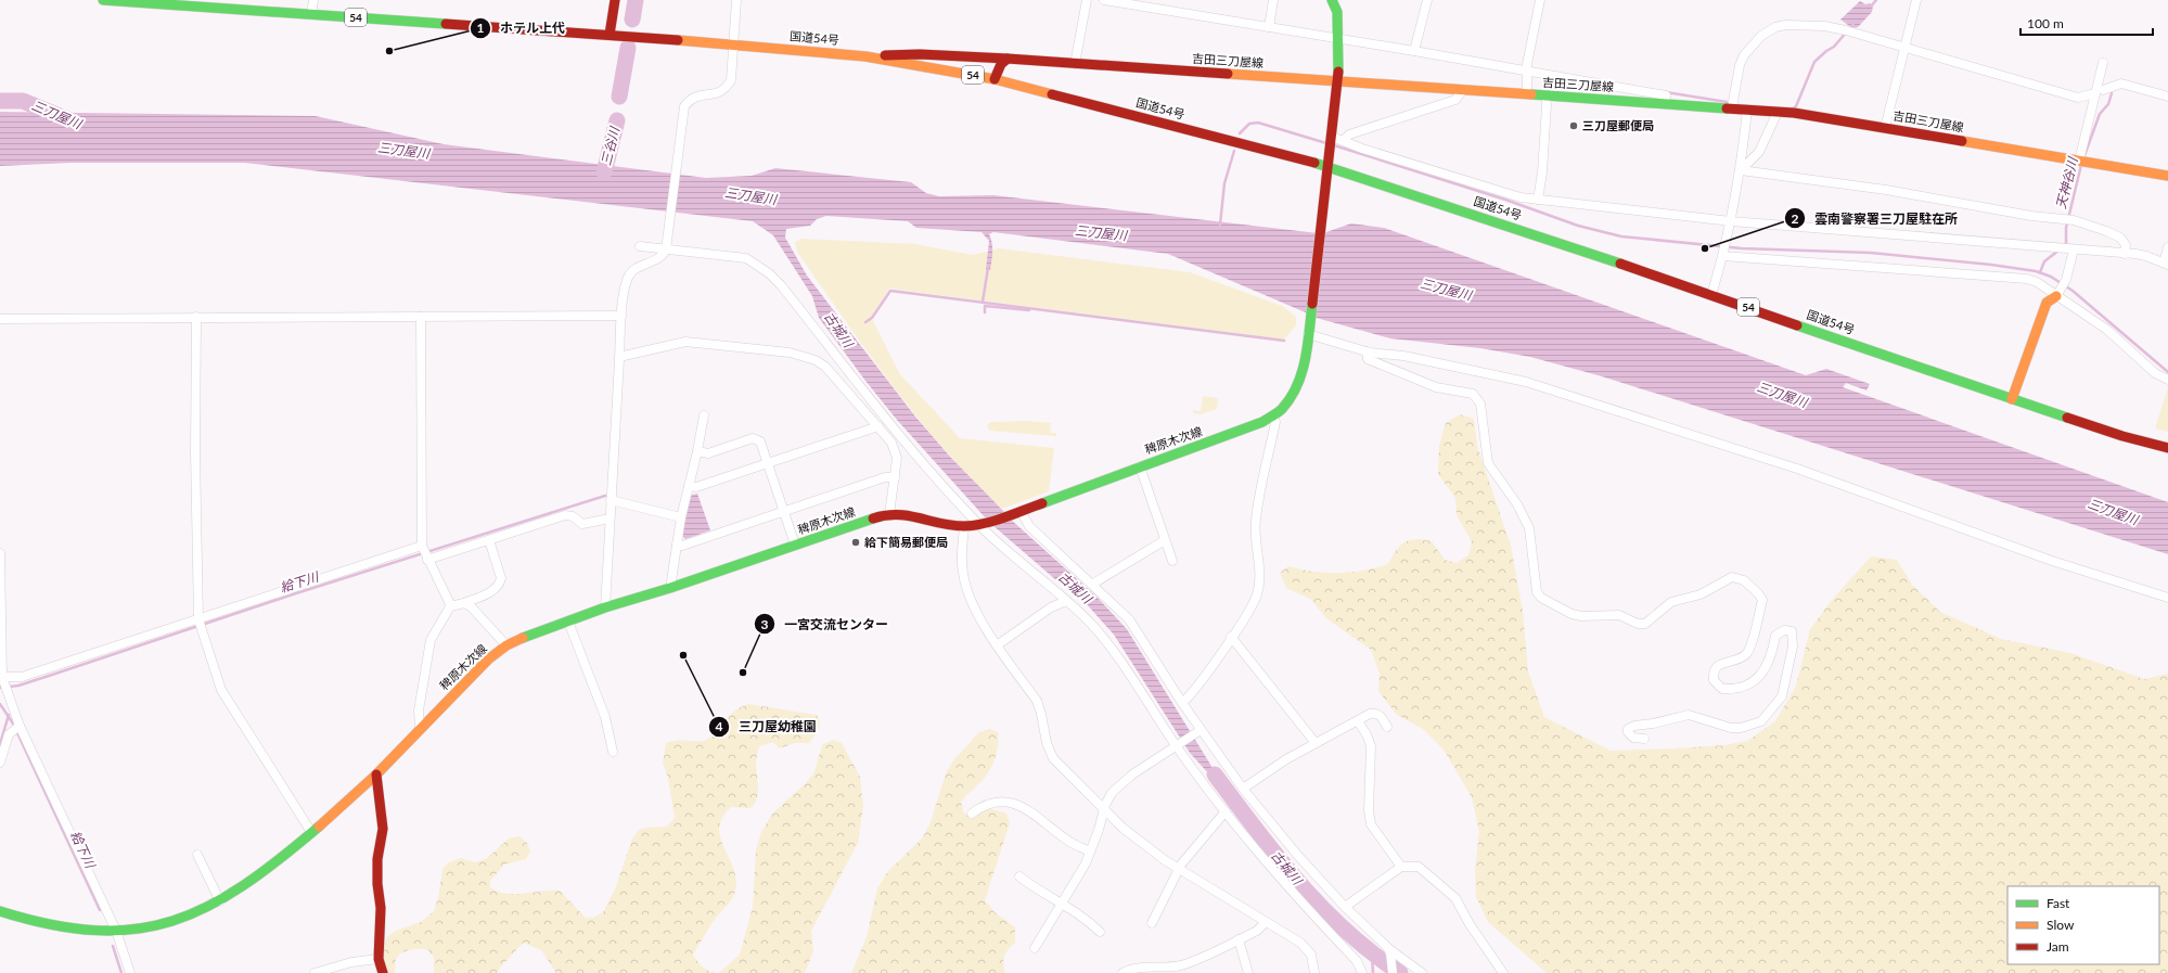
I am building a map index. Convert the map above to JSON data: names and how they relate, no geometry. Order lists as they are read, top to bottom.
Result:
{
  "streets": {
    "main road": [
      "54",
      "国道54号",
      "吉田三刀屋線",
      "稗原木次線"
    ]
  },
  "crossings": [
    ["国道54号", "吉田三刀屋線"],
    ["国道54号", "稗原木次線"],
    ["吉田三刀屋線", "稗原木次線"]
  ],
  "water": [
    "三刀屋川",
    "三谷川",
    "天神谷川",
    "古城川",
    "給下川"
  ],
  "places": [
    "ホテル上代",
    "三刀屋郵便局",
    "雲南警察署三刀屋駐在所",
    "給下簡易郵便局",
    "三刀屋幼稚園",
    "一宮交流センター"
  ],
  "legend": ["Fast", "Slow", "Jam"],
  "scale_bar": "100 m"
}
